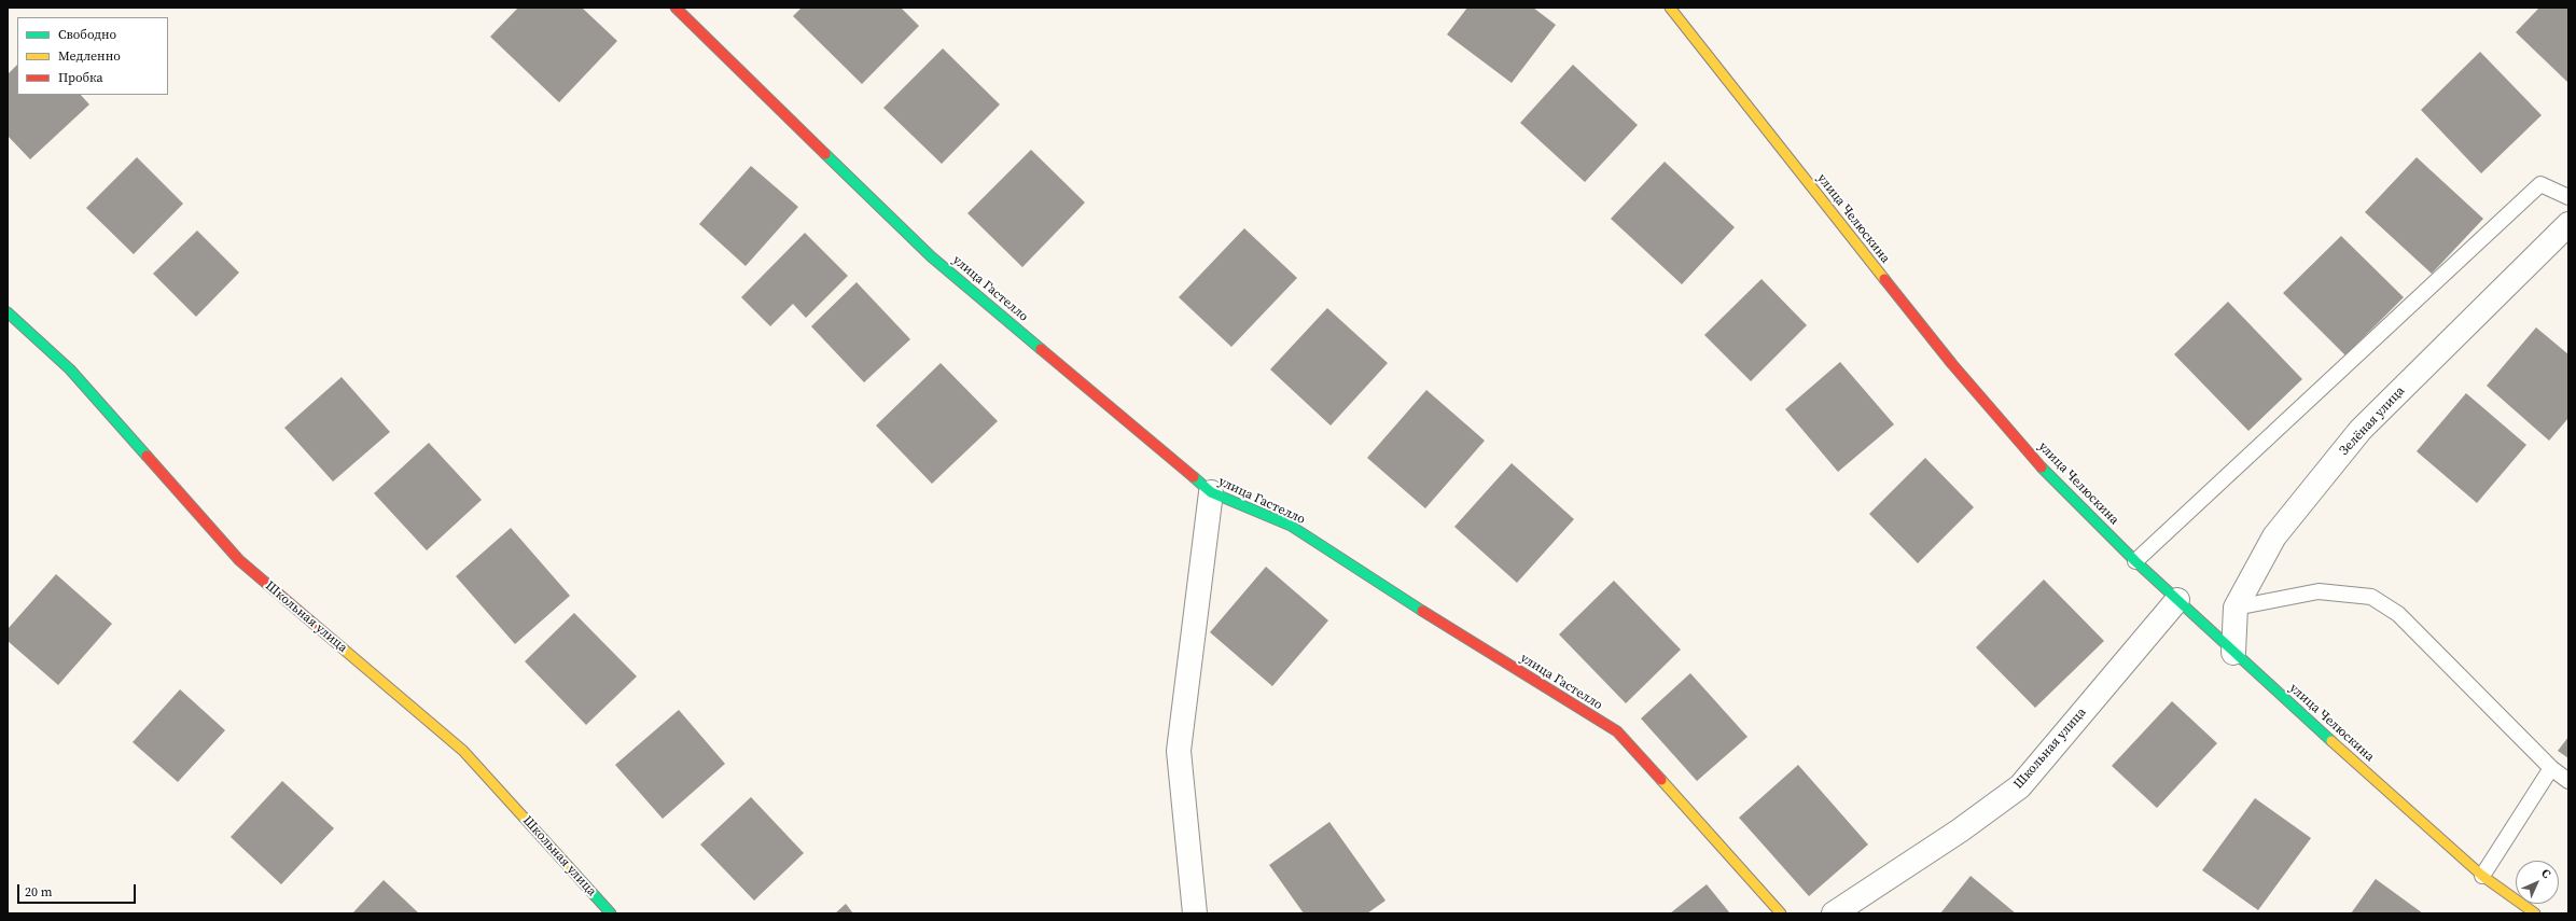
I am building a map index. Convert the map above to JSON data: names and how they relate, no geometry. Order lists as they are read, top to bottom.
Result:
{
  "streets": {
    "street": [
      "улица Челюскина",
      "улица Гастелло",
      "Зелёная улица",
      "Школьная улица"
    ]
  },
  "crossings": [
    ["улица Челюскина", "Зелёная улица"],
    ["улица Челюскина", "Школьная улица"]
  ],
  "legend": ["Свободно", "Медленно", "Пробка"],
  "scale_bar": "20 m",
  "north": "top right"
}
